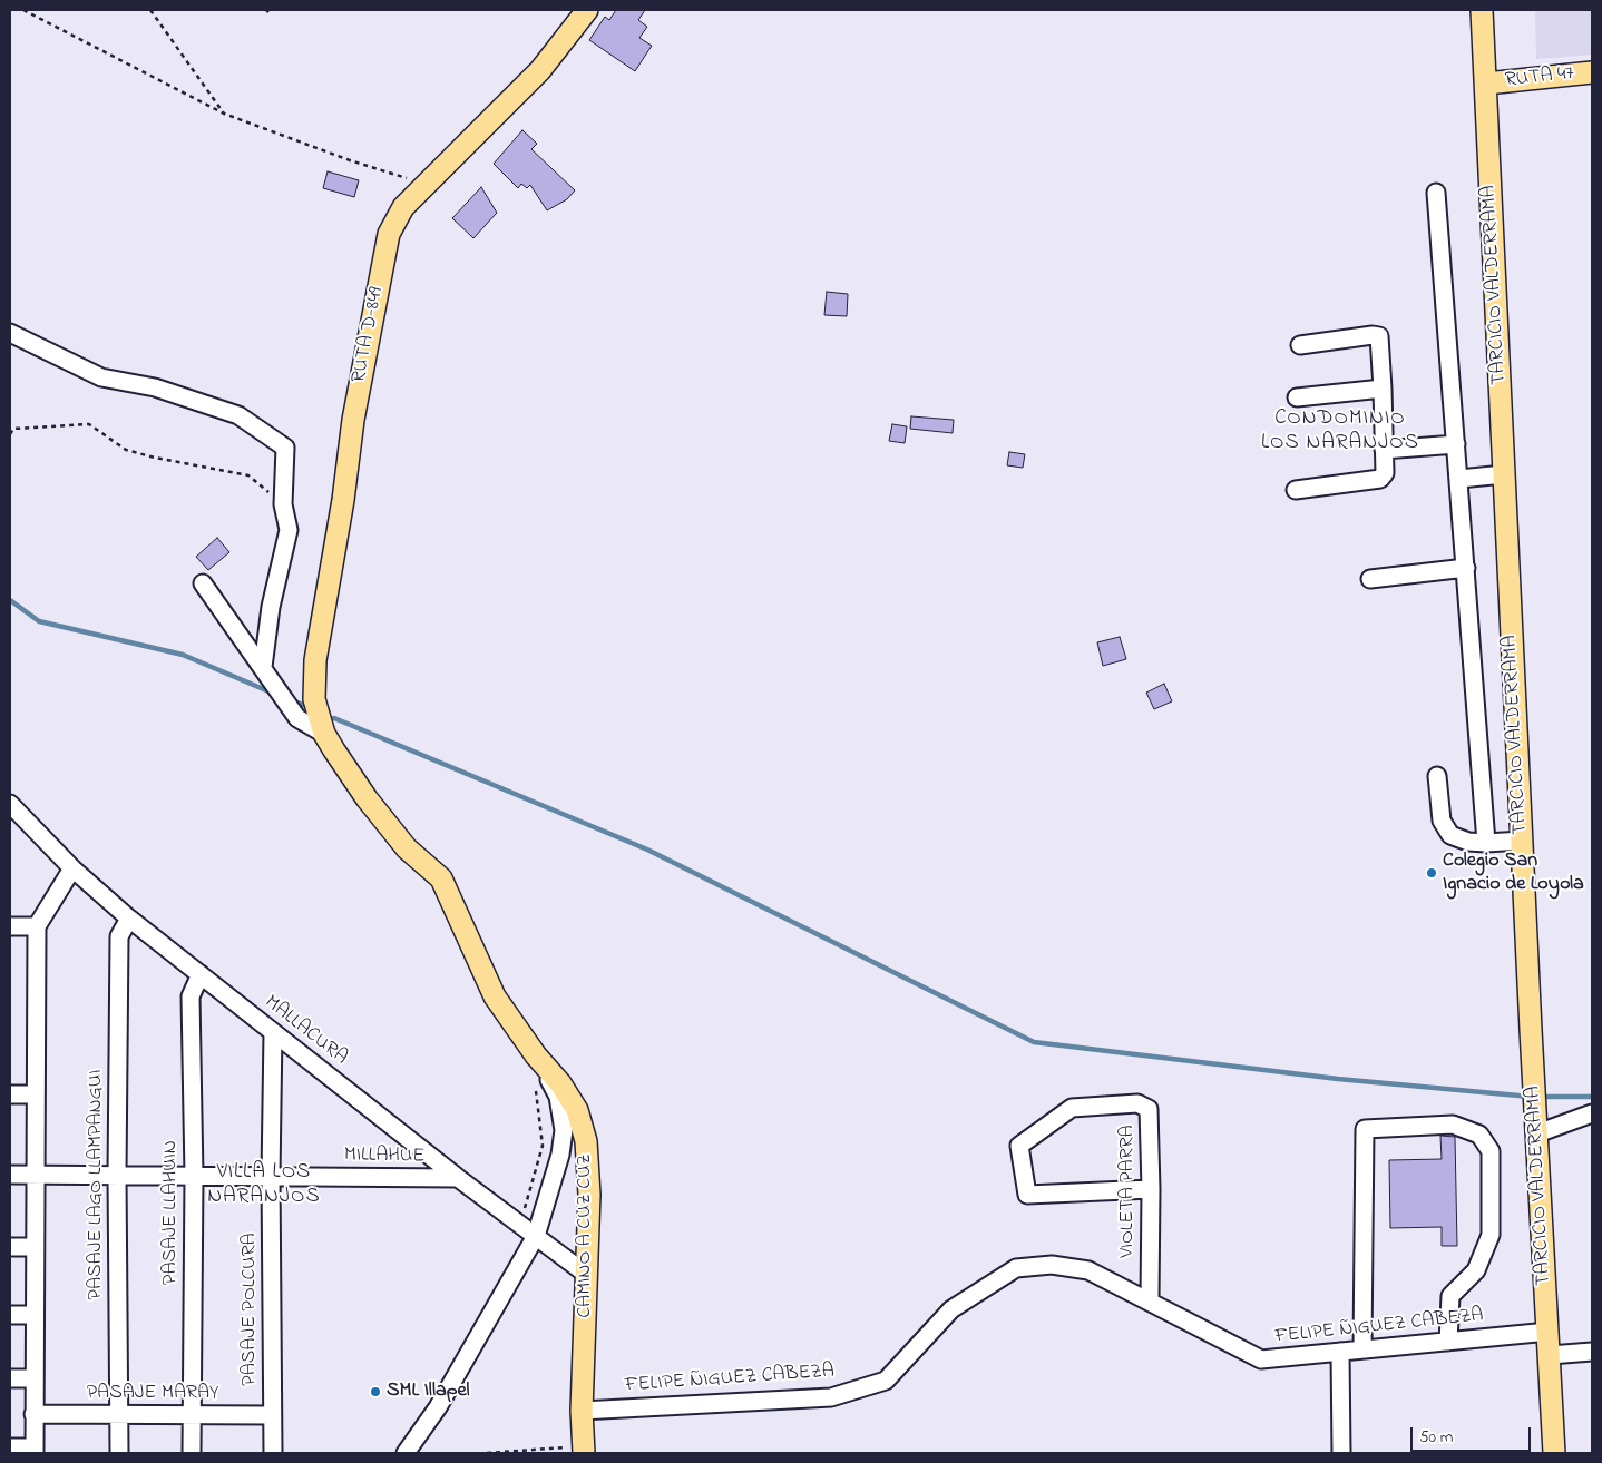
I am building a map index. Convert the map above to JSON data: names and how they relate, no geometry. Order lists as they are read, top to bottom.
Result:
{
  "streets": {
    "main road": [
      "RUTA 47",
      "TARCICIO VALDERRAMA",
      "RUTA D-849",
      "CAMINO A CUZ CUZ"
    ],
    "street": [
      "MALLACURA",
      "MILLAHUE",
      "PASAJE LAGO LLAMPANGUI",
      "VIOLETA PARRA",
      "PASAJE LLAHUIN",
      "PASAJE POLCURA",
      "FELIPE ÑIGUEZ CABEZA",
      "PASAJE MARAY"
    ]
  },
  "crossings": [
    ["RUTA 47", "TARCICIO VALDERRAMA"],
    ["TARCICIO VALDERRAMA", "FELIPE ÑIGUEZ CABEZA"],
    ["RUTA D-849", "CAMINO A CUZ CUZ"],
    ["MALLACURA", "MILLAHUE"],
    ["MALLACURA", "PASAJE LAGO LLAMPANGUI"],
    ["MALLACURA", "PASAJE LLAHUIN"],
    ["MALLACURA", "CAMINO A CUZ CUZ"],
    ["MALLACURA", "PASAJE POLCURA"],
    ["MILLAHUE", "PASAJE LAGO LLAMPANGUI"],
    ["MILLAHUE", "PASAJE LLAHUIN"],
    ["MILLAHUE", "PASAJE POLCURA"],
    ["PASAJE LAGO LLAMPANGUI", "PASAJE MARAY"],
    ["VIOLETA PARRA", "FELIPE ÑIGUEZ CABEZA"],
    ["PASAJE LLAHUIN", "PASAJE MARAY"],
    ["CAMINO A CUZ CUZ", "FELIPE ÑIGUEZ CABEZA"],
    ["PASAJE POLCURA", "PASAJE MARAY"]
  ],
  "districts": ["CONDOMINIO LOS NARANJOS", "VILLA LOS NARANJOS"],
  "places": ["Colegio San Ignacio de Loyola", "SML Illapel"],
  "scale_bar": "50 m"
}
